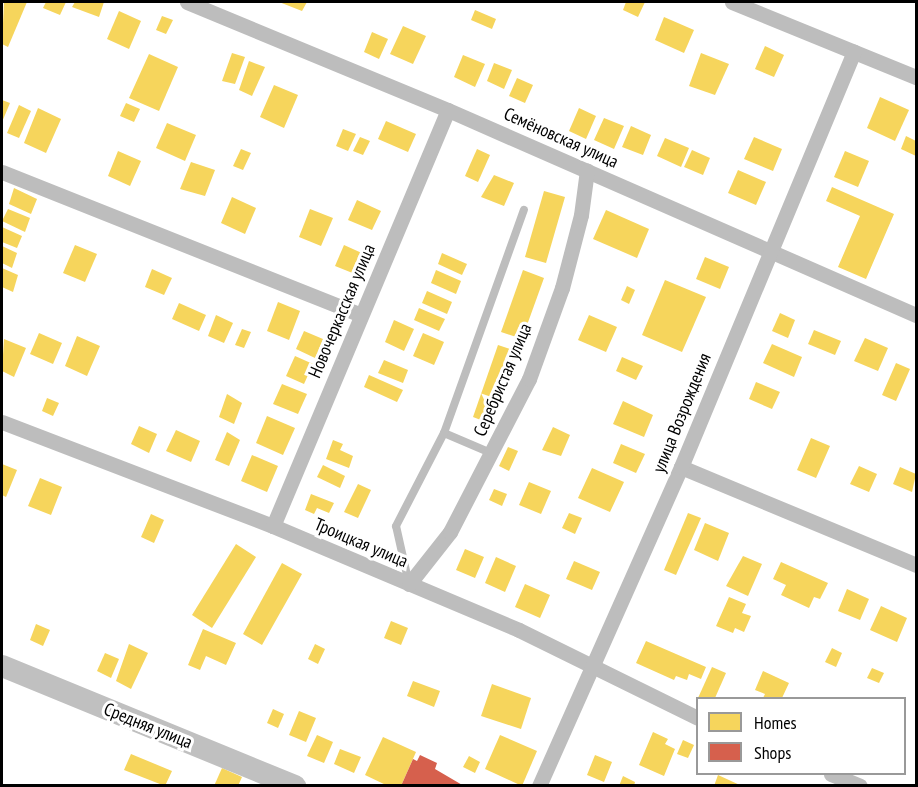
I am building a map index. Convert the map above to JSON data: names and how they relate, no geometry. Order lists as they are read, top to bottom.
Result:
{
  "streets": {
    "street": [
      "Семёновская улица",
      "Новочеркасская улица",
      "Серебристая улица",
      "улица Возрождения",
      "Троицкая улица",
      "Средняя улица"
    ]
  },
  "crossings": [
    ["Семёновская улица", "Новочеркасская улица"],
    ["Семёновская улица", "Серебристая улица"],
    ["Семёновская улица", "улица Возрождения"],
    ["Новочеркасская улица", "Троицкая улица"],
    ["Серебристая улица", "Троицкая улица"],
    ["улица Возрождения", "Троицкая улица"]
  ],
  "legend": ["Homes", "Shops"]
}
